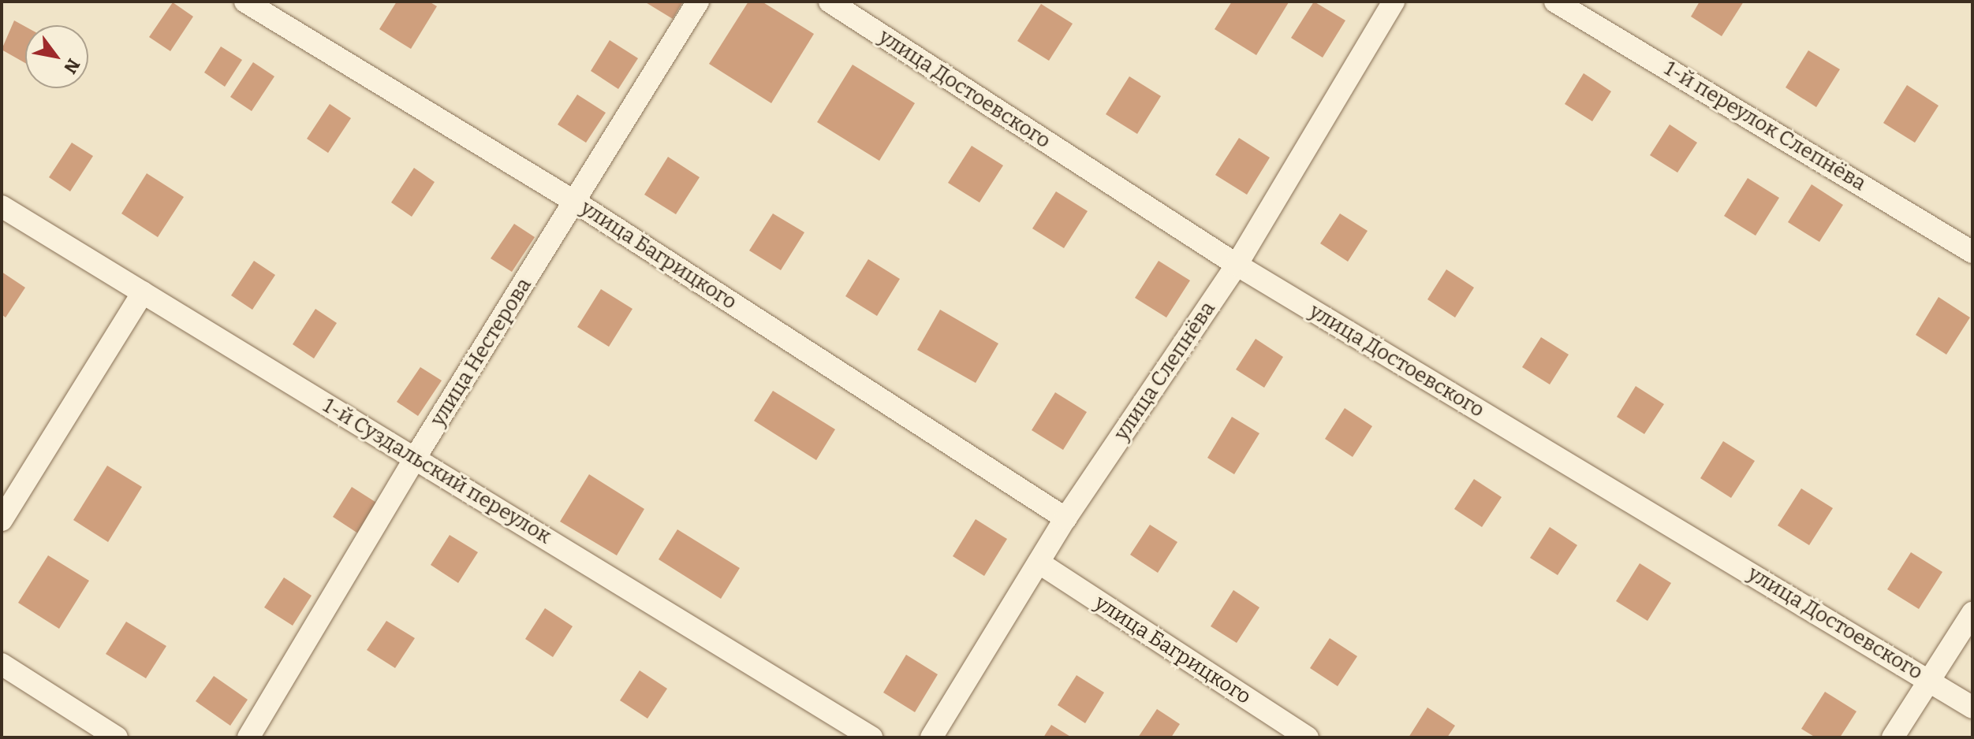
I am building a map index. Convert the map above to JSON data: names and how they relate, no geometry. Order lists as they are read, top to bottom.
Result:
{
  "streets": {
    "street": [
      "улица Достоевского",
      "1-й переулок Слепнёва",
      "улица Багрицкого",
      "улица Нестерова",
      "улица Слепнёва",
      "1-й Суздальский переулок"
    ]
  },
  "crossings": [
    ["улица Достоевского", "улица Слепнёва"],
    ["улица Багрицкого", "улица Нестерова"],
    ["улица Багрицкого", "улица Слепнёва"],
    ["улица Нестерова", "1-й Суздальский переулок"]
  ],
  "north": "bottom right"
}
